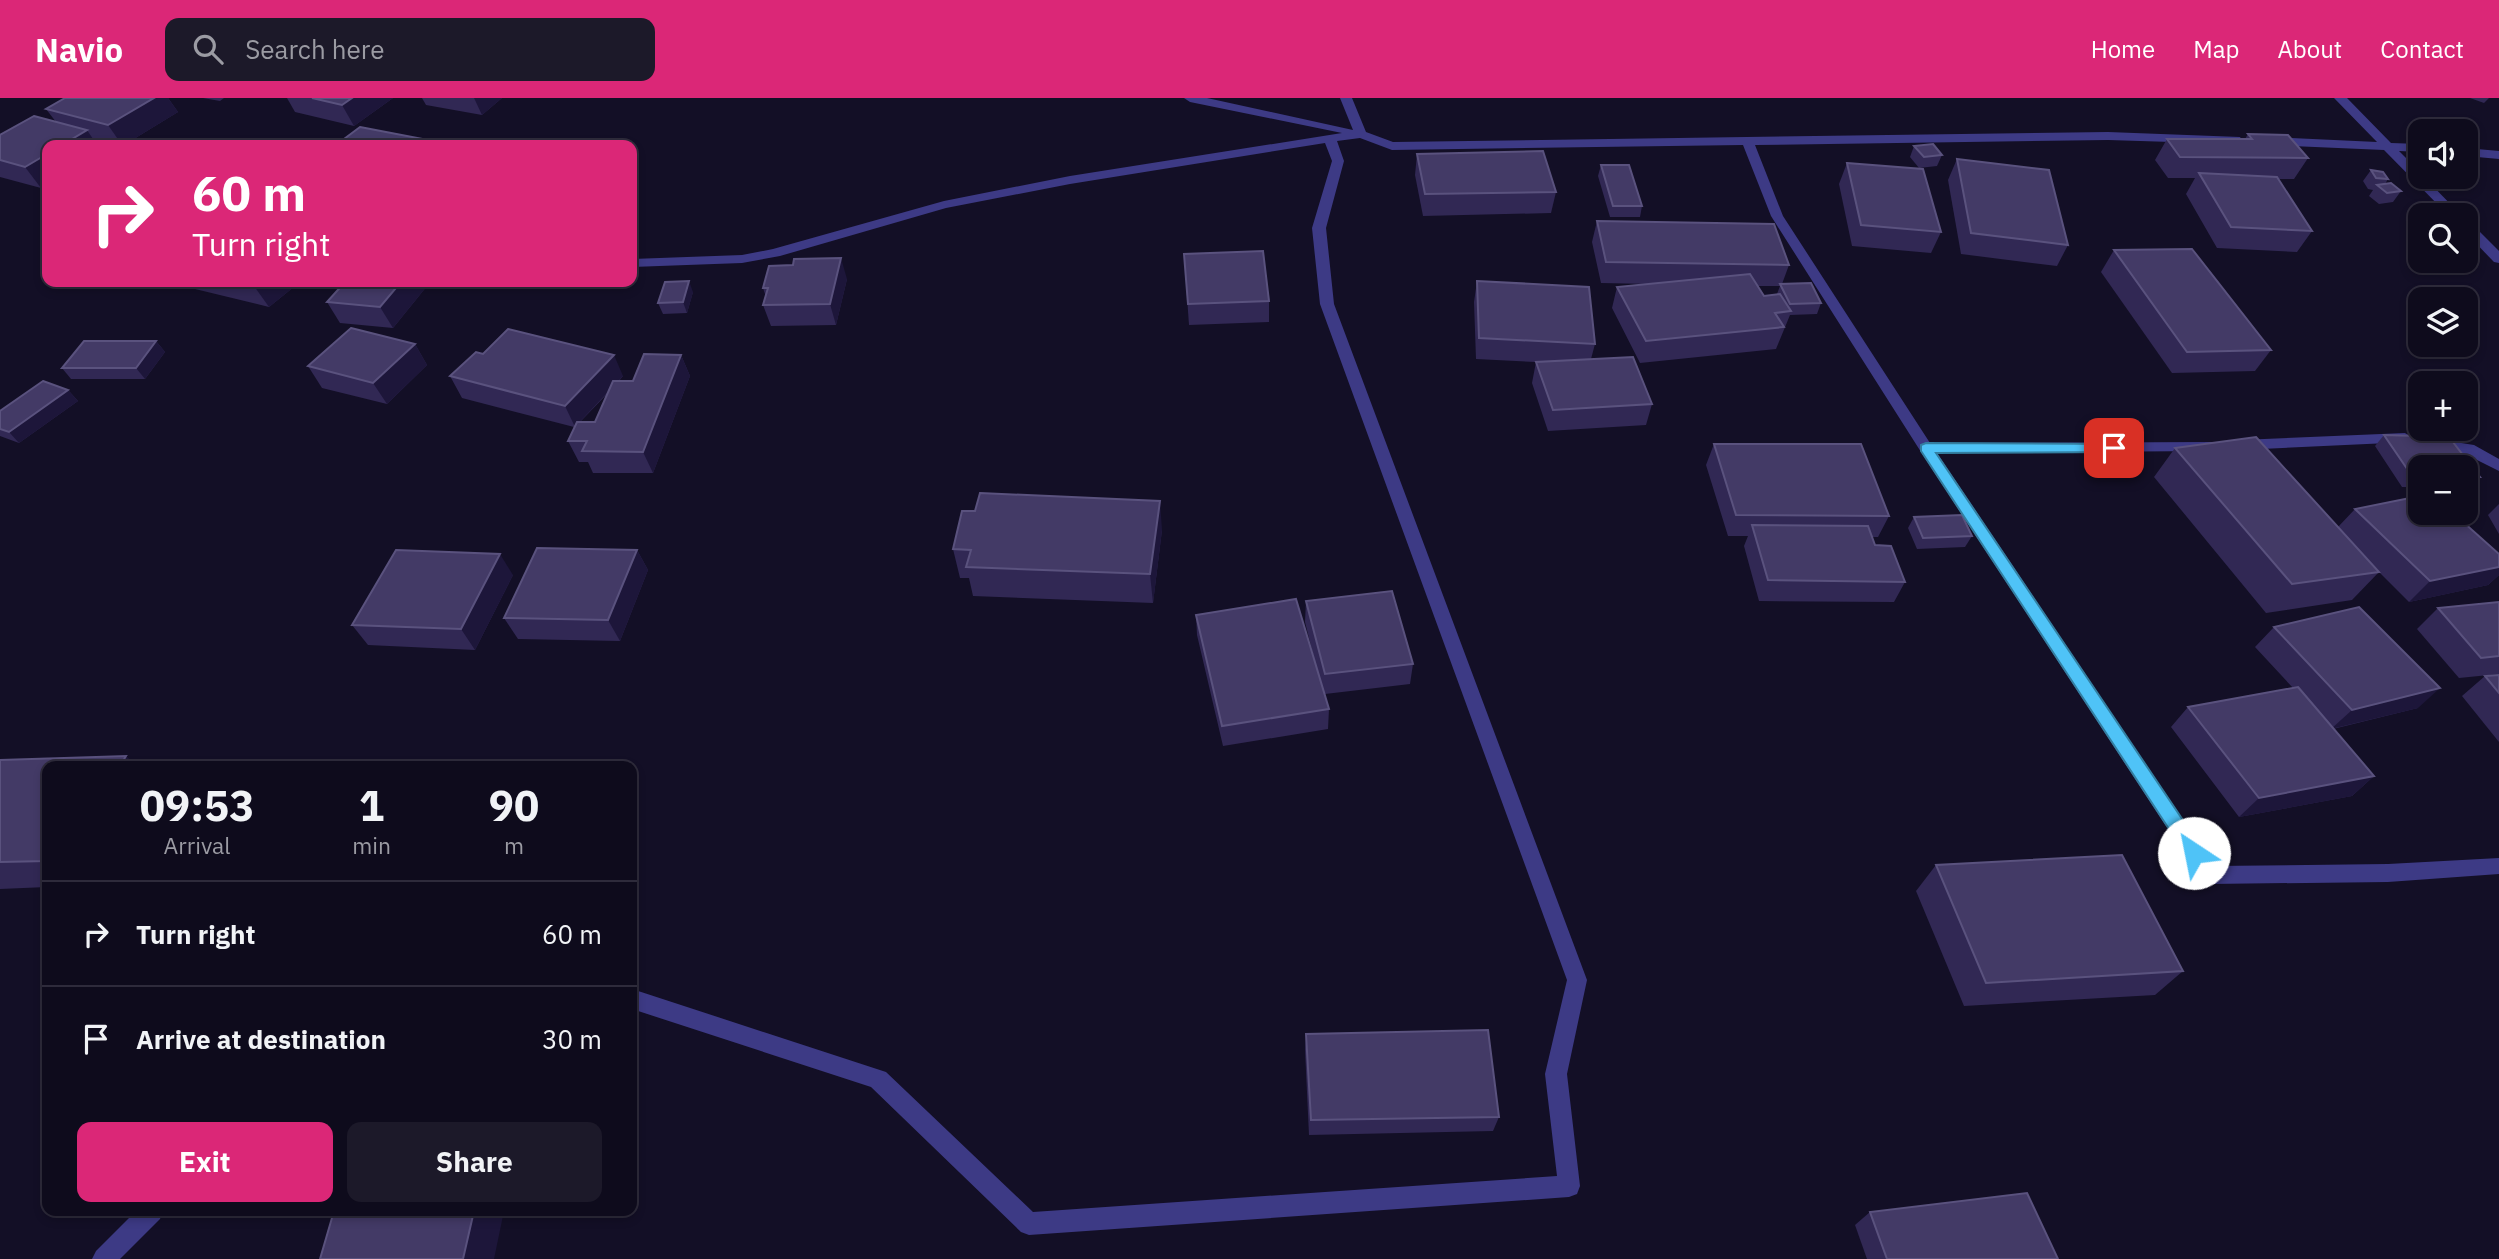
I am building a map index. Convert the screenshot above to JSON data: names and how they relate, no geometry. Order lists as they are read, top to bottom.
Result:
{
  "page": {
    "header": "Navio",
    "search": "Search here",
    "nav": [
      "Home",
      "Map",
      "About",
      "Contact"
    ],
    "map_buttons": ["+", "−"],
    "turn": ["60 m", "Turn right"],
    "eta": [
      "09:53",
      "Arrival",
      "1",
      "min",
      "90",
      "m"
    ],
    "list": [
      {
        "name": "Turn right",
        "value": "60 m"
      },
      {
        "name": "Arrive at destination",
        "value": "30 m"
      }
    ],
    "buttons": ["Exit", "Share"]
  }
}
